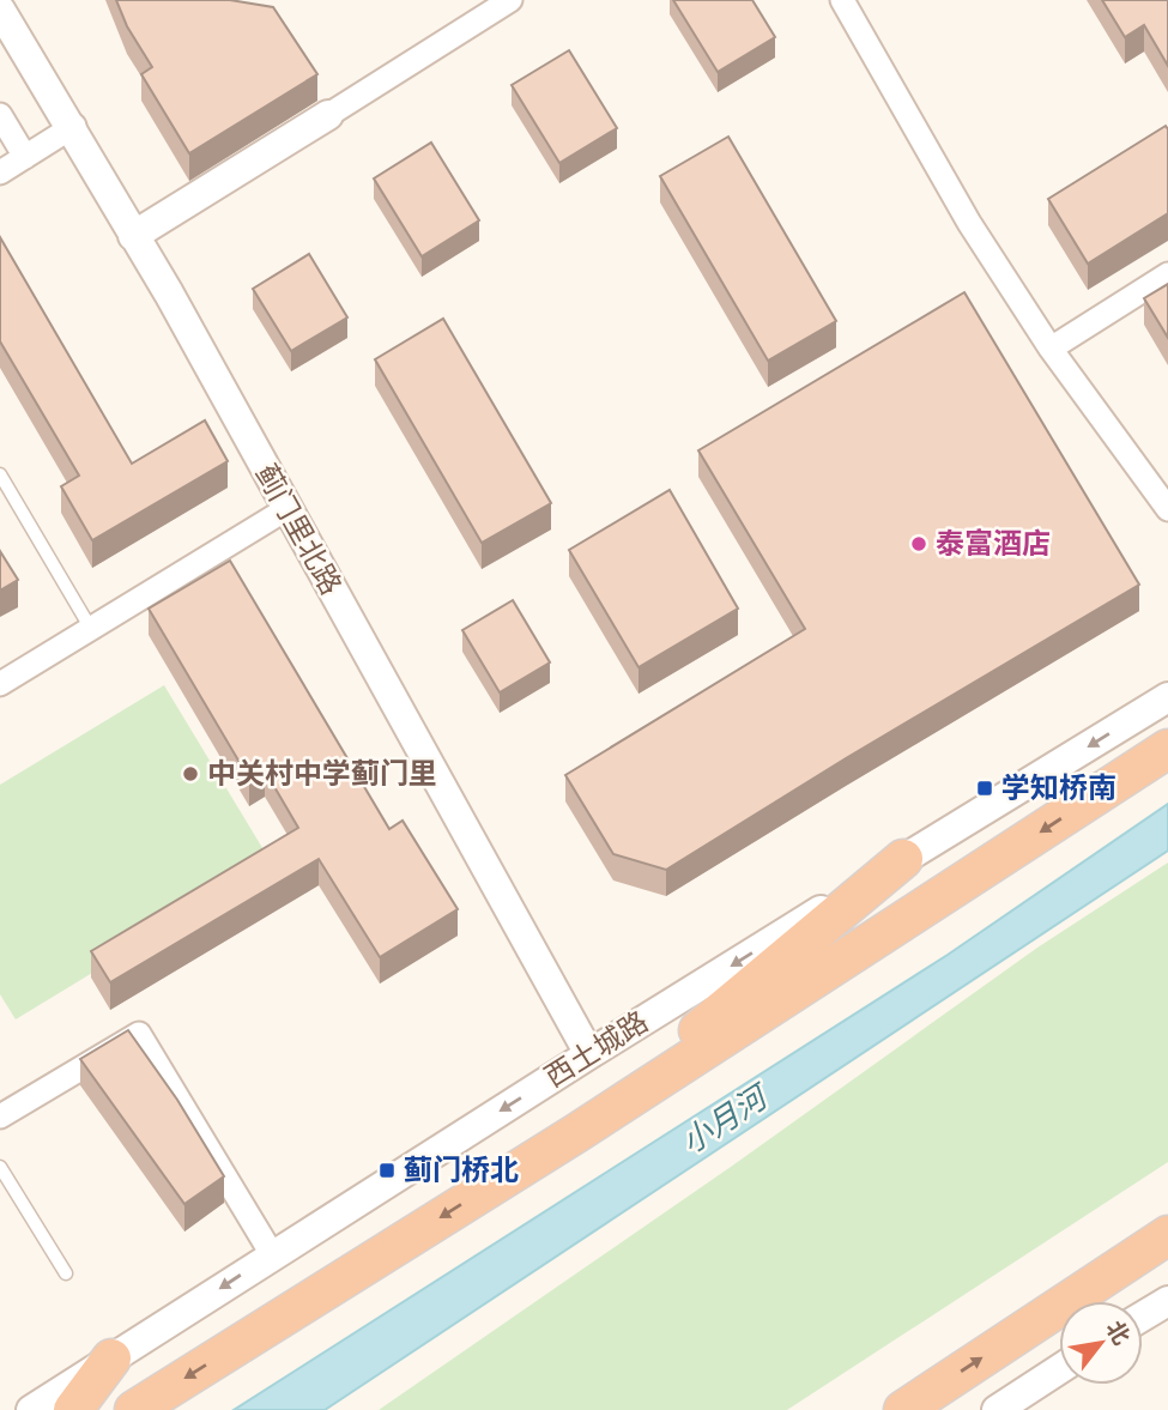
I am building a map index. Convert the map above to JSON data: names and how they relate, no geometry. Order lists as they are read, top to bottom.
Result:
{
  "streets": {
    "highway": ["西土城路"],
    "street": ["蓟门里北路"]
  },
  "crossings": [
    ["蓟门里北路", "西土城路"]
  ],
  "one_way": ["西土城路"],
  "water": ["小月河"],
  "places": {
    "other": ["泰富酒店", "中关村中学蓟门里"],
    "transit": ["学知桥南", "蓟门桥北"]
  },
  "north": "top right"
}
